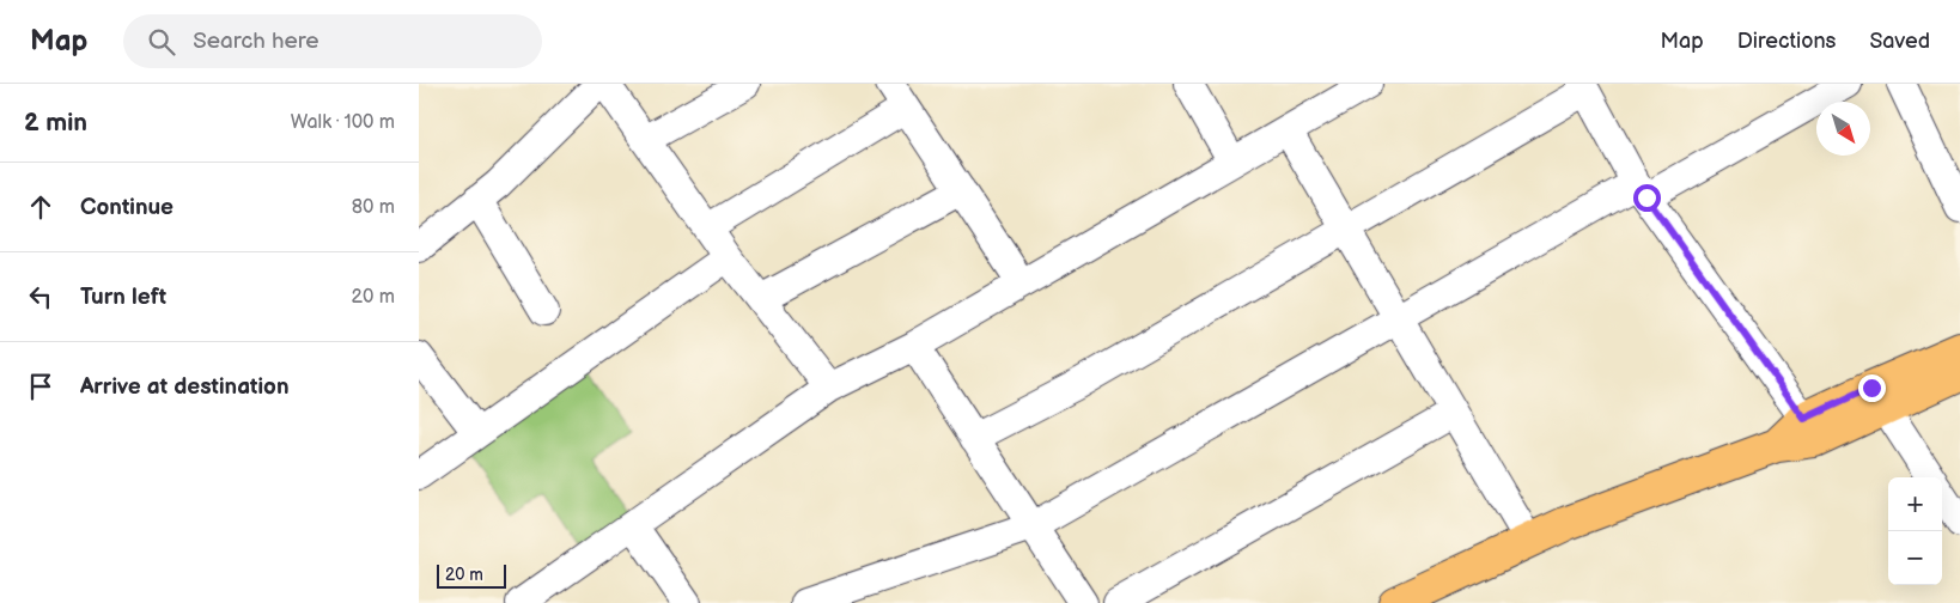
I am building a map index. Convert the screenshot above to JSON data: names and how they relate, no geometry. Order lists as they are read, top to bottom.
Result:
{
  "scale_bar": "20 m",
  "north": "bottom right",
  "page": {
    "header": "Map",
    "search": "Search here",
    "nav": ["Map", "Directions", "Saved"],
    "heading": ["2 min", "Walk · 100 m"],
    "list": [
      ["Continue", "80 m"],
      ["Turn left", "20 m"],
      "Arrive at destination"
    ],
    "map_buttons": ["+", "−"],
    "scale": "20 m"
  }
}
